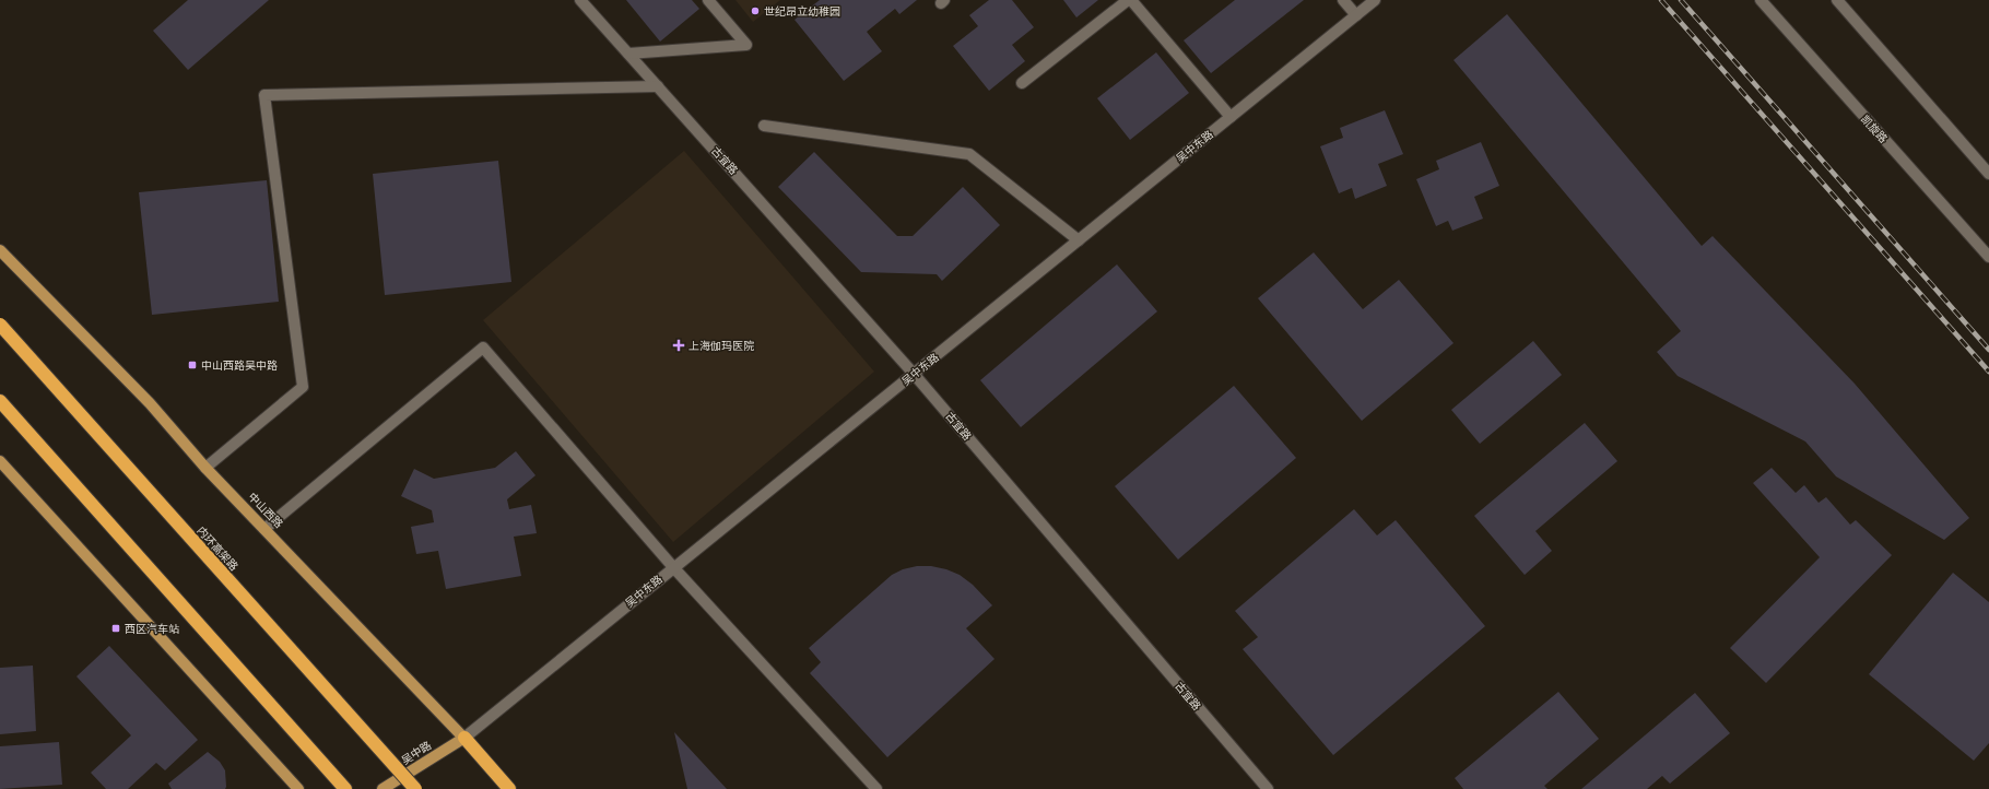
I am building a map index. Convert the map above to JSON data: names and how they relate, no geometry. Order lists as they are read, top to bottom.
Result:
{
  "streets": {
    "highway": ["内环高架路"],
    "main road": ["中山西路", "吴中路"],
    "street": ["凯旋路", "吴中东路", "古宜路"]
  },
  "crossings": [
    ["吴中东路", "古宜路"],
    ["吴中东路", "中山西路"],
    ["吴中东路", "吴中路"],
    ["中山西路", "吴中路"]
  ],
  "places": {
    "other": ["世纪昂立幼稚园"],
    "health": ["上海伽玛医院"],
    "transit": ["中山西路吴中路", "西区汽车站"]
  }
}
